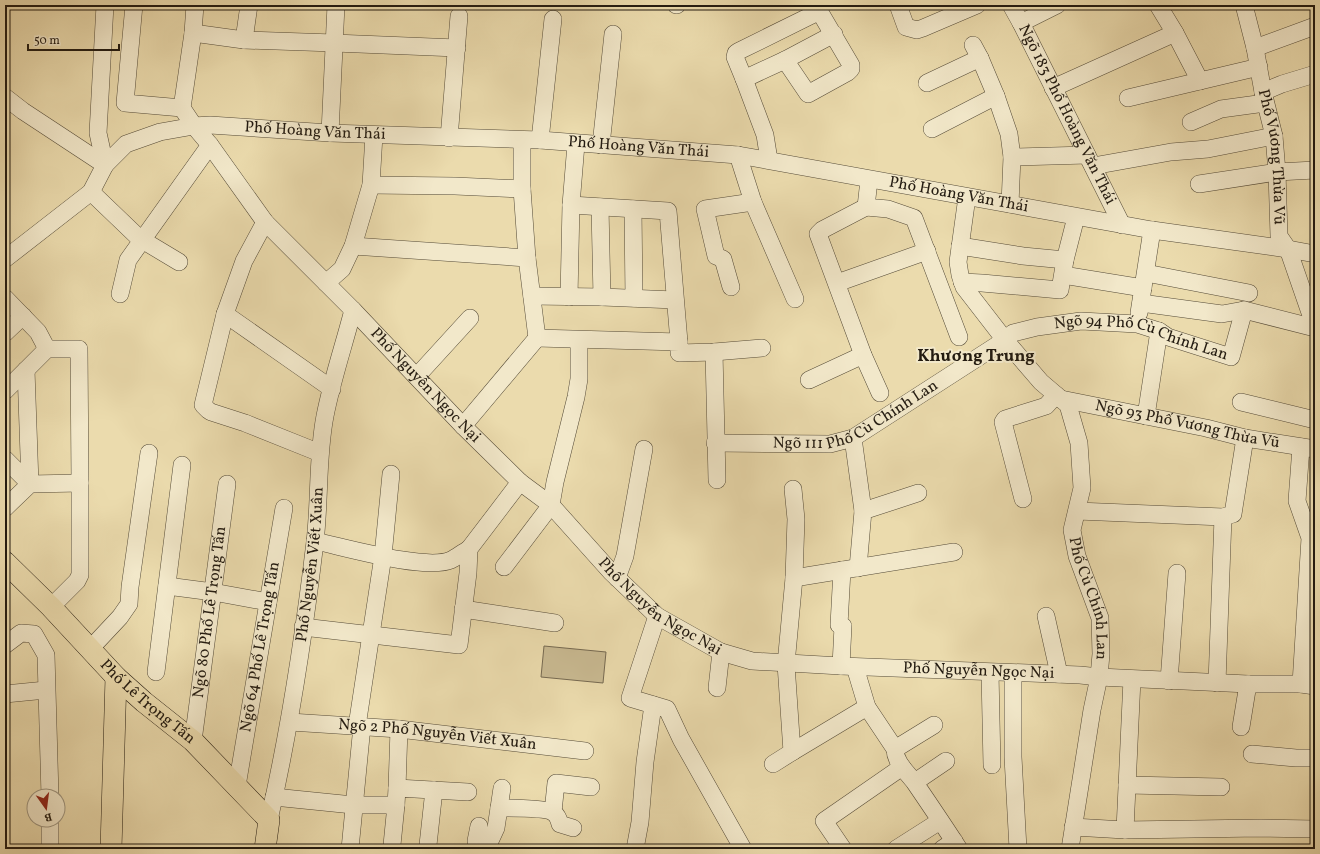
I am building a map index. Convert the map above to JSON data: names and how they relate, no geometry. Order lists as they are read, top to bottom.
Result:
{
  "streets": {
    "main road": ["Phố Lê Trọng Tấn"],
    "street": [
      "Ngõ 183 Phố Hoàng Văn Thái",
      "Phố Hoàng Văn Thái",
      "Phố Vương Thừa Vũ",
      "Ngõ 94 Phố Cù Chính Lan",
      "Phố Nguyễn Ngọc Nại",
      "Ngõ 111 Phố Cù Chính Lan",
      "Ngõ 93 Phố Vương Thừa Vũ",
      "Phố Nguyễn Viết Xuân",
      "Phố Cù Chính Lan",
      "Ngõ 80 Phố Lê Trọng Tấn",
      "Ngõ 64 Phố Lê Trọng Tấn",
      "Ngõ 2 Phố Nguyễn Viết Xuân"
    ]
  },
  "crossings": [
    ["Ngõ 183 Phố Hoàng Văn Thái", "Phố Hoàng Văn Thái"],
    ["Phố Hoàng Văn Thái", "Phố Vương Thừa Vũ"],
    ["Phố Hoàng Văn Thái", "Phố Nguyễn Ngọc Nại"],
    ["Phố Hoàng Văn Thái", "Phố Cù Chính Lan"],
    ["Ngõ 94 Phố Cù Chính Lan", "Ngõ 111 Phố Cù Chính Lan"],
    ["Ngõ 94 Phố Cù Chính Lan", "Phố Cù Chính Lan"],
    ["Phố Nguyễn Ngọc Nại", "Phố Nguyễn Viết Xuân"],
    ["Phố Nguyễn Ngọc Nại", "Phố Cù Chính Lan"],
    ["Ngõ 111 Phố Cù Chính Lan", "Phố Cù Chính Lan"],
    ["Ngõ 93 Phố Vương Thừa Vũ", "Phố Cù Chính Lan"],
    ["Phố Nguyễn Viết Xuân", "Phố Lê Trọng Tấn"],
    ["Phố Nguyễn Viết Xuân", "Ngõ 2 Phố Nguyễn Viết Xuân"],
    ["Ngõ 80 Phố Lê Trọng Tấn", "Phố Lê Trọng Tấn"],
    ["Ngõ 64 Phố Lê Trọng Tấn", "Phố Lê Trọng Tấn"]
  ],
  "districts": ["Khương Trung"],
  "scale_bar": "50 m",
  "north": "bottom"
}
